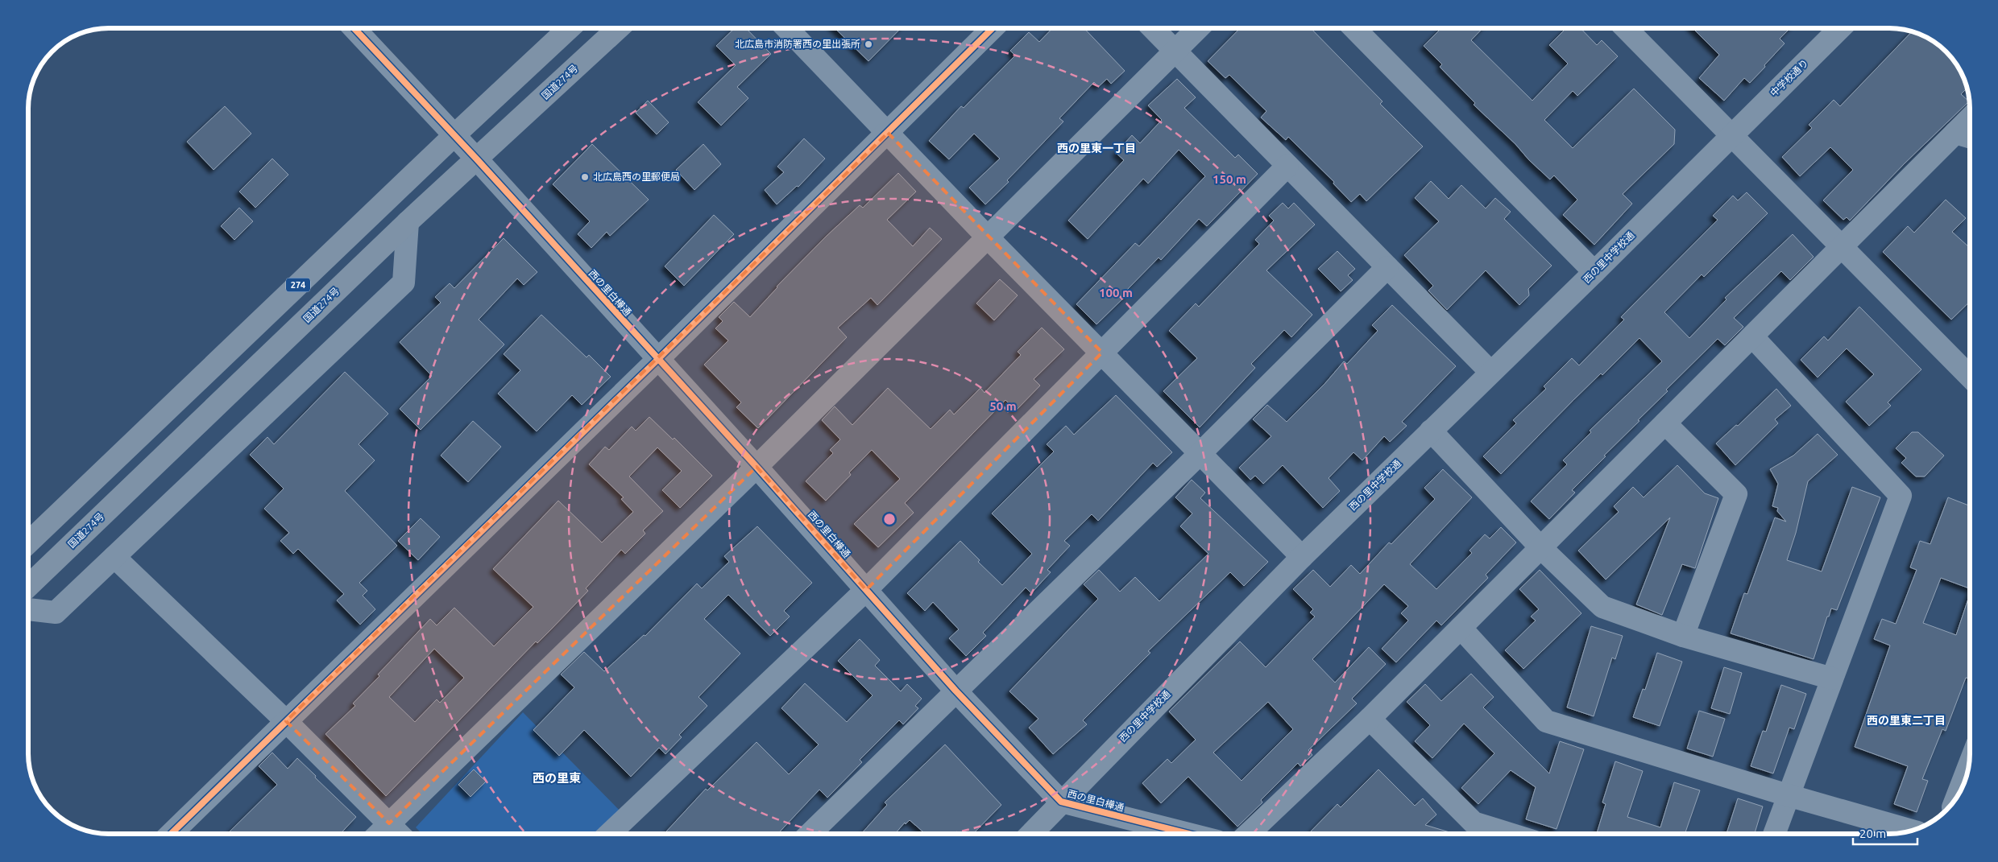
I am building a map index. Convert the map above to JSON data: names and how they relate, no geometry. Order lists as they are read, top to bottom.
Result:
{
  "streets": {
    "highway": ["国道274号", "274"],
    "street": ["中学校通り", "西の里中学校通", "西の里白樺通"]
  },
  "crossings": [
    ["中学校通り", "西の里中学校通"],
    ["国道274号", "西の里白樺通"],
    ["西の里中学校通", "西の里白樺通"],
    ["274", "西の里白樺通"]
  ],
  "districts": ["西の里東一丁目", "西の里東二丁目", "西の里東"],
  "places": ["北広島市消防署西の里出張所", "北広島西の里郵便局"],
  "scale_bar": "20 m",
  "rings": ["150 m", "100 m", "50 m"]
}
